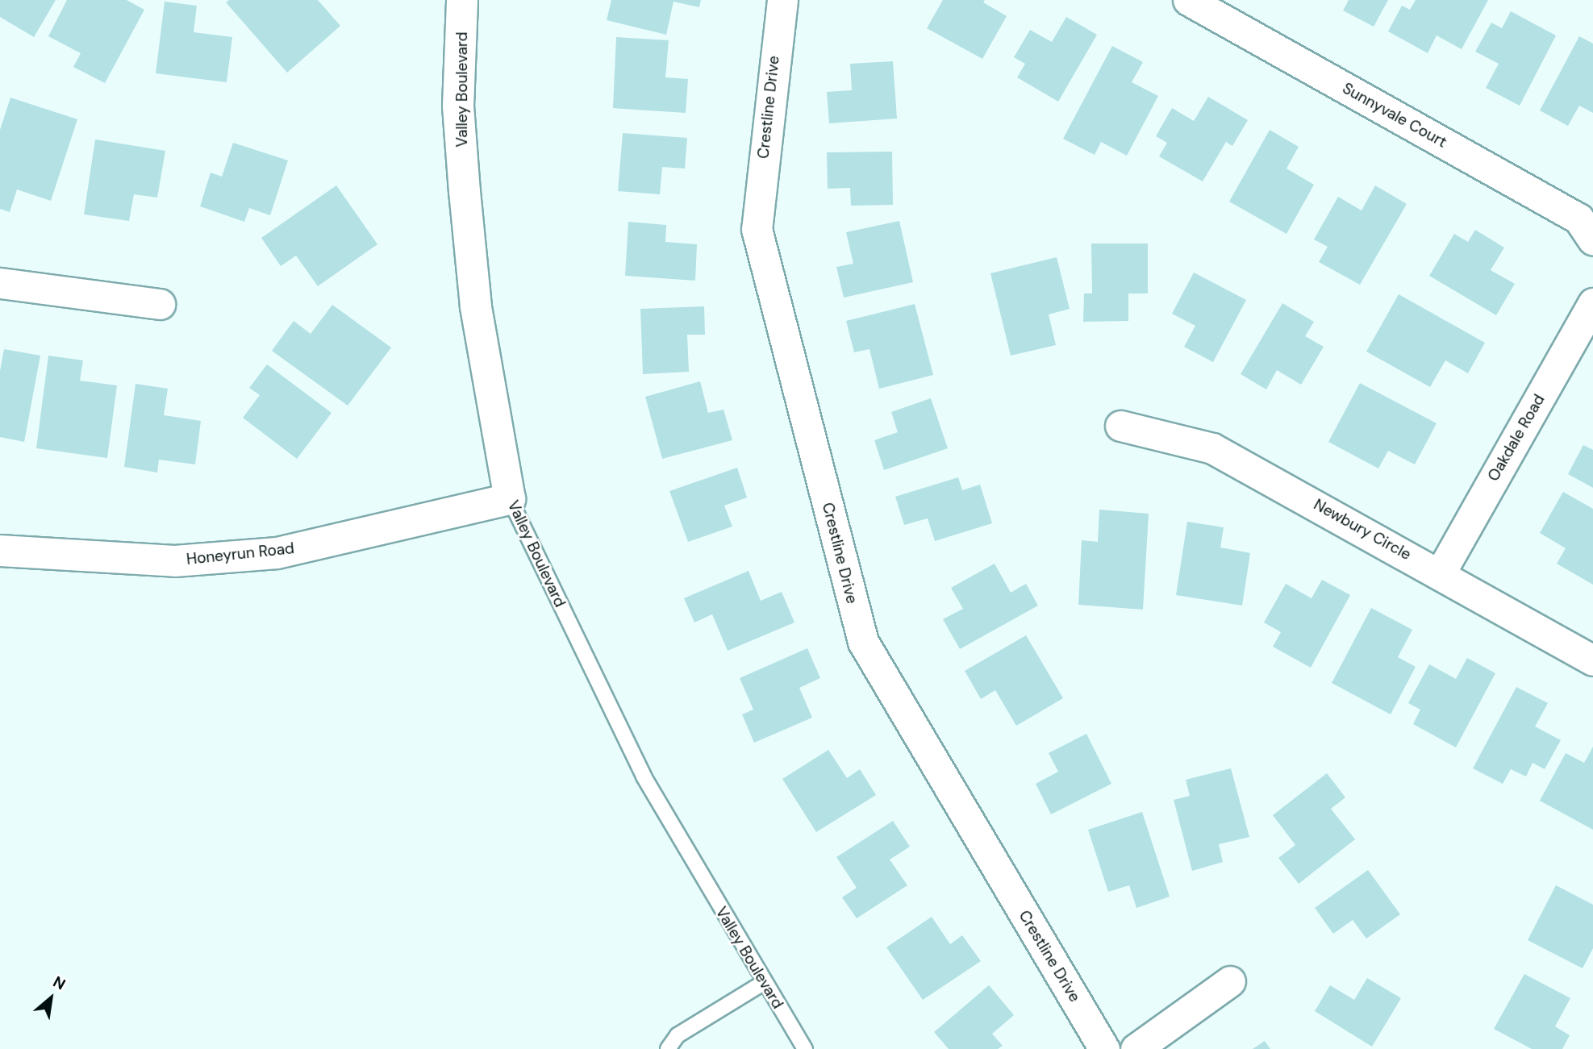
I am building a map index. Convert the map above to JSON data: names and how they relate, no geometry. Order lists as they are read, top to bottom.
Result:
{
  "streets": {
    "street": [
      "Valley Boulevard",
      "Crestline Drive",
      "Sunnyvale Court",
      "Oakdale Road",
      "Newbury Circle",
      "Honeyrun Road"
    ]
  },
  "crossings": [
    ["Valley Boulevard", "Honeyrun Road"],
    ["Oakdale Road", "Newbury Circle"]
  ],
  "north": "top right"
}
